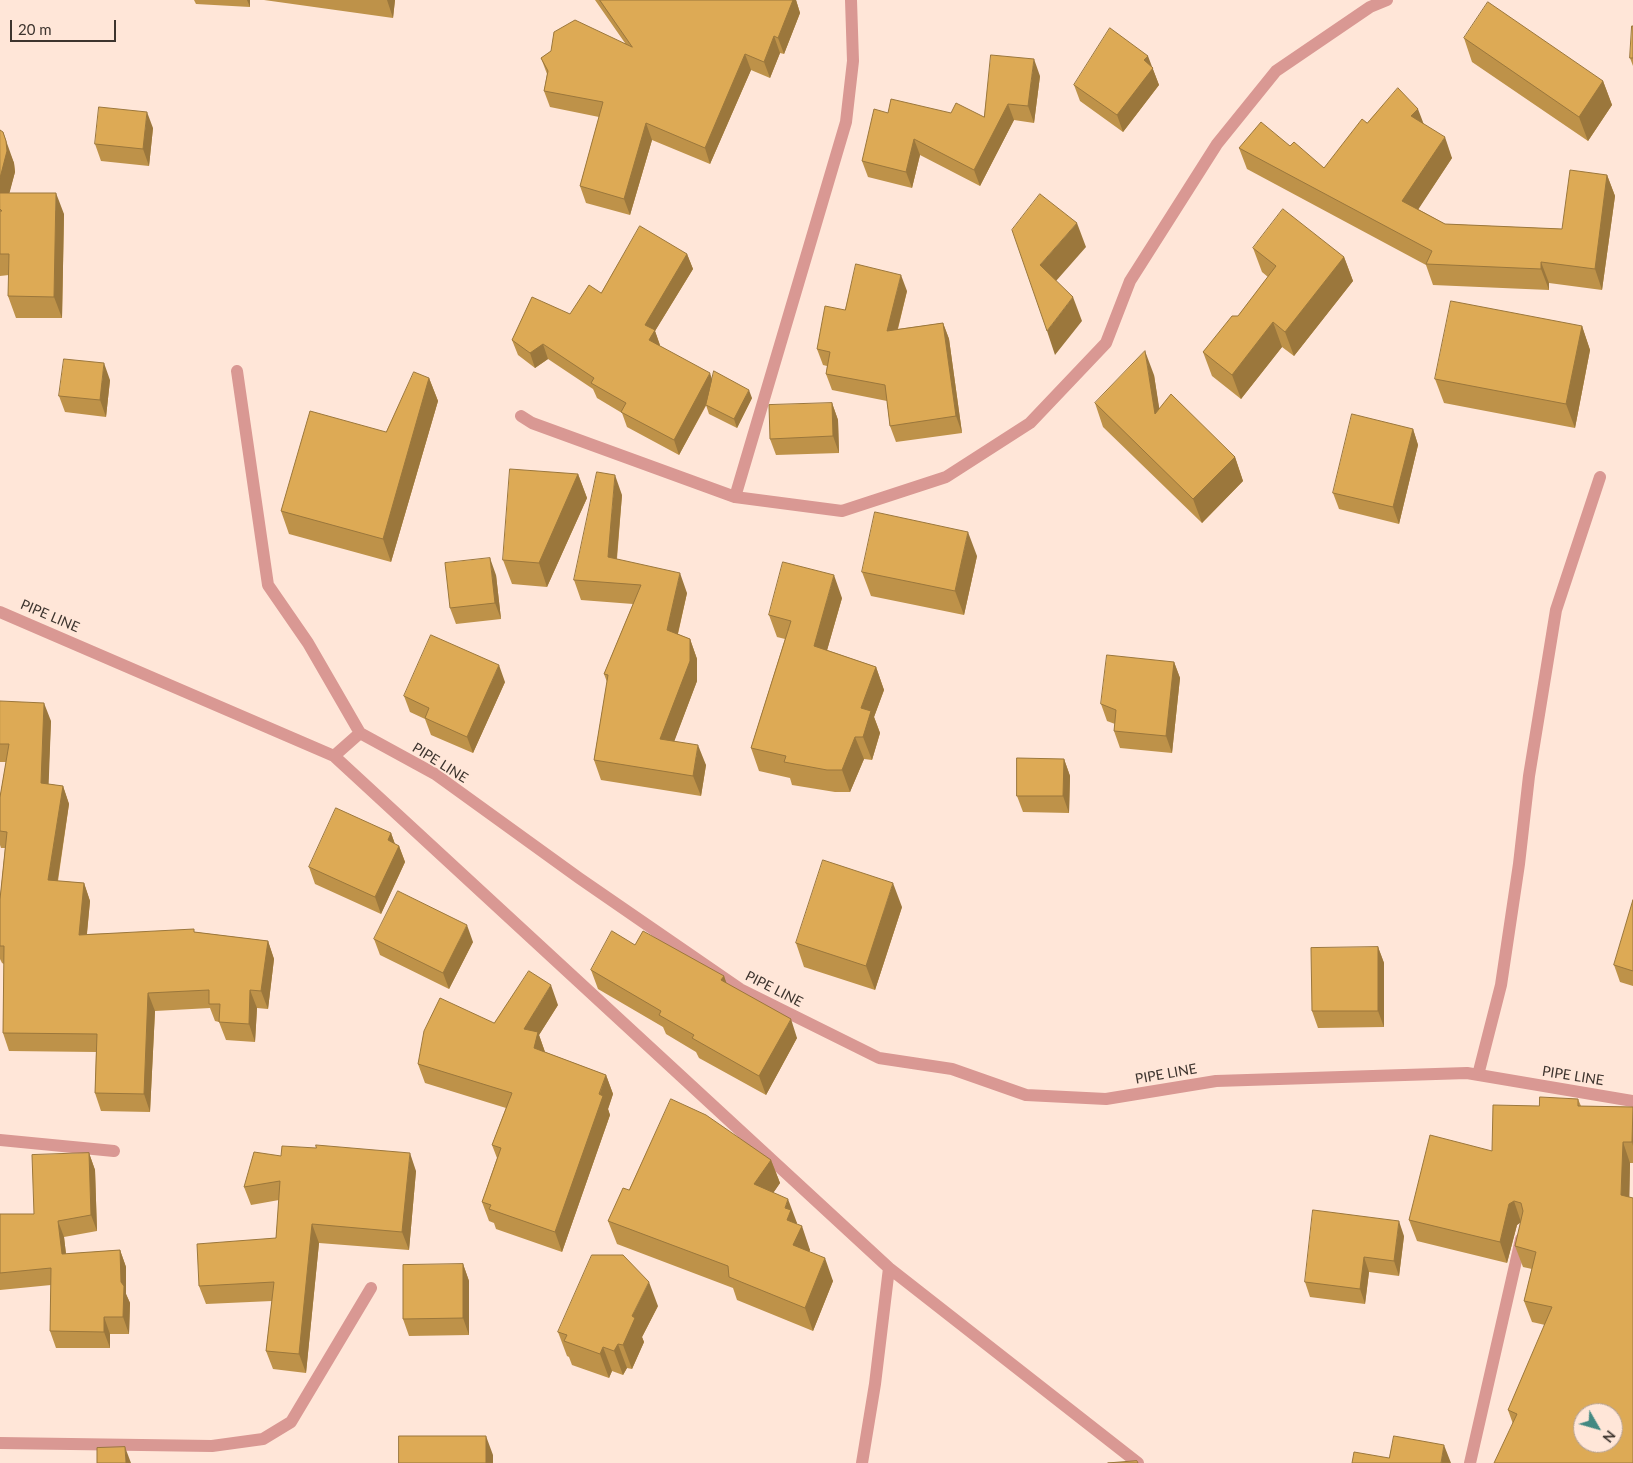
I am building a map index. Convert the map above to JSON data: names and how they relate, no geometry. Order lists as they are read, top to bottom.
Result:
{
  "streets": {
    "street": ["PIPE LINE"]
  },
  "scale_bar": "20 m",
  "north": "bottom right"
}
